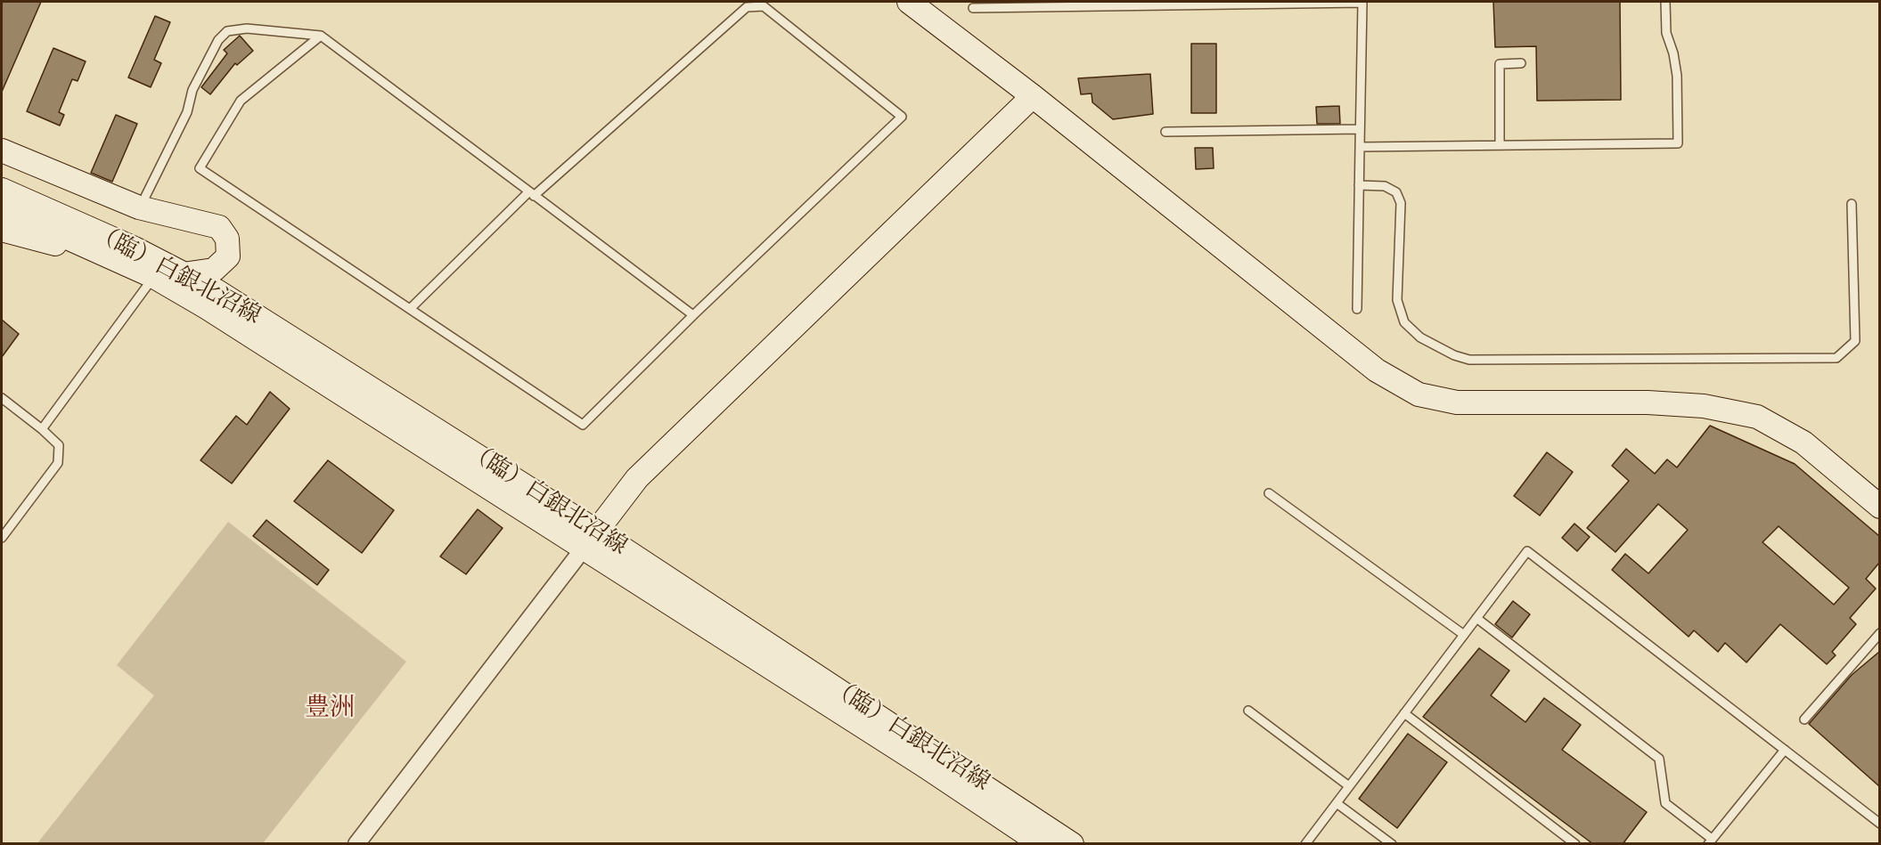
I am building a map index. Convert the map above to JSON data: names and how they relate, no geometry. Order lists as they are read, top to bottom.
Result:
{
  "streets": {
    "street": ["（臨）白銀北沼線"]
  },
  "districts": ["豊洲"]
}
